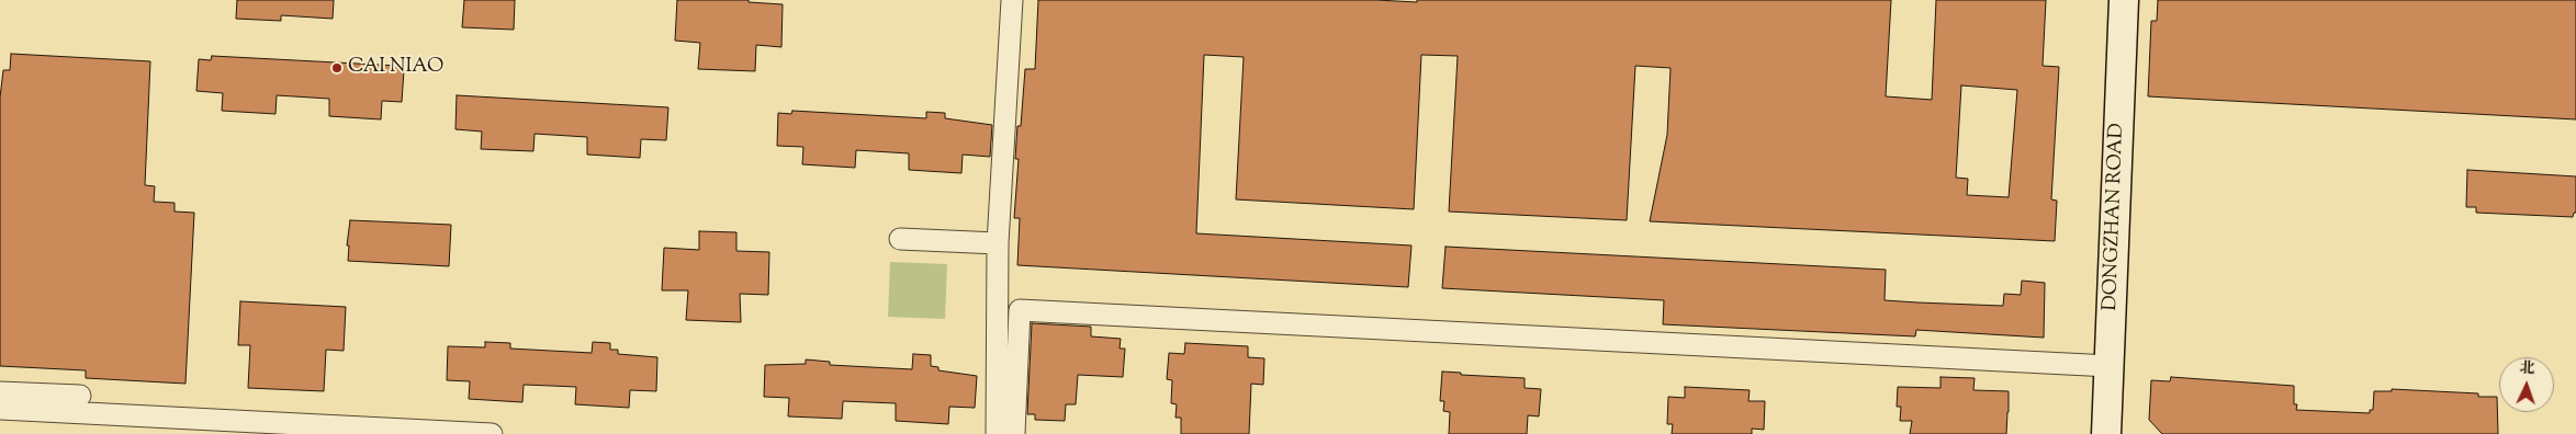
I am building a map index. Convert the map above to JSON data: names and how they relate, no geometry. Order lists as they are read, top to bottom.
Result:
{
  "streets": {
    "street": ["DONGZHAN ROAD"]
  },
  "places": ["CAI NIAO"],
  "north": "top"
}
